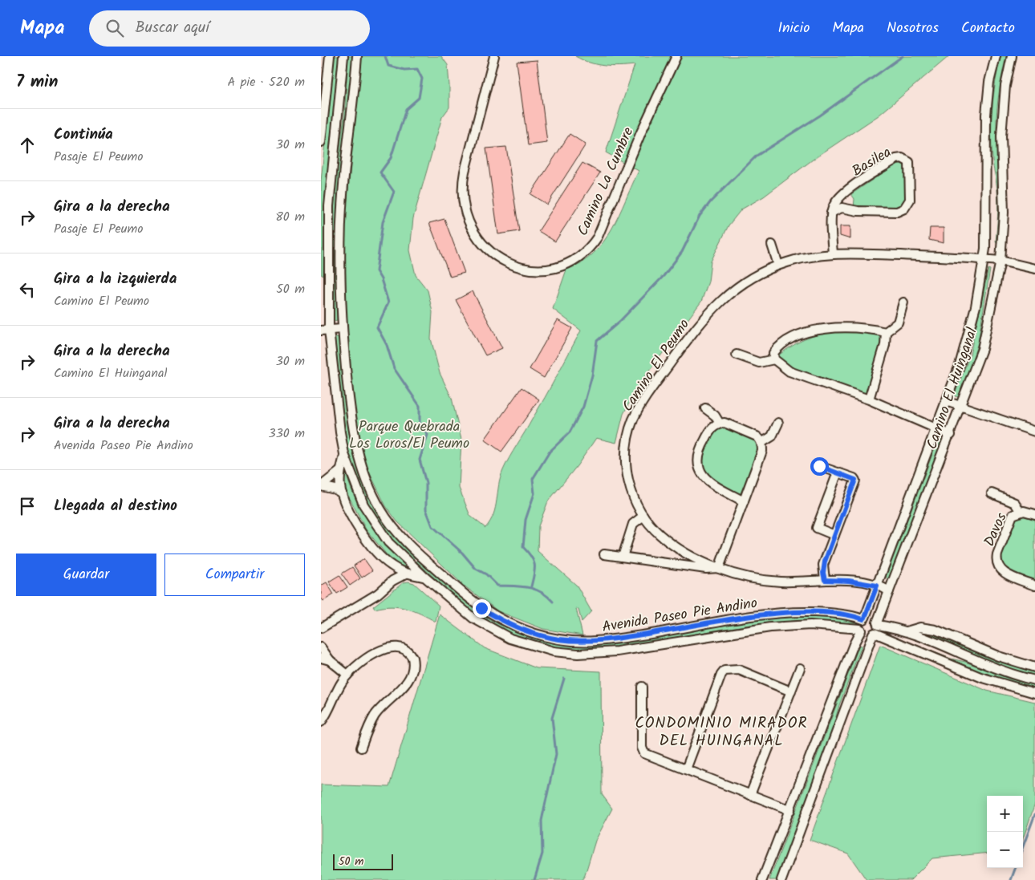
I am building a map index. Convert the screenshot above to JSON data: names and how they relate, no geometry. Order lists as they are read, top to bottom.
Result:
{
  "streets": {
    "street": [
      "Basilea",
      "Camino La Cumbre",
      "Camino El Peumo",
      "Camino El Huinganal",
      "Davos",
      "Avenida Paseo Pie Andino"
    ]
  },
  "crossings": [
    ["Camino El Peumo", "Camino El Huinganal"],
    ["Camino El Huinganal", "Avenida Paseo Pie Andino"]
  ],
  "districts": ["CONDOMINIO MIRADOR DEL HUINGANAL"],
  "parks": ["Parque Quebrada Los Loros/El Peumo"],
  "scale_bar": "50 m",
  "page": {
    "header": "Mapa",
    "search": "Buscar aquí",
    "nav": [
      "Inicio",
      "Mapa",
      "Nosotros",
      "Contacto"
    ],
    "heading": ["7 min", "A pie · 520 m"],
    "list": [
      ["Continúa", "Pasaje El Peumo", "30 m"],
      ["Gira a la derecha", "Pasaje El Peumo", "80 m"],
      ["Gira a la izquierda", "Camino El Peumo", "50 m"],
      ["Gira a la derecha", "Camino El Huinganal", "30 m"],
      ["Gira a la derecha", "Avenida Paseo Pie Andino", "330 m"],
      "Llegada al destino"
    ],
    "buttons": ["Guardar", "Compartir"],
    "map_buttons": ["+", "−"],
    "scale": "50 m"
  }
}
